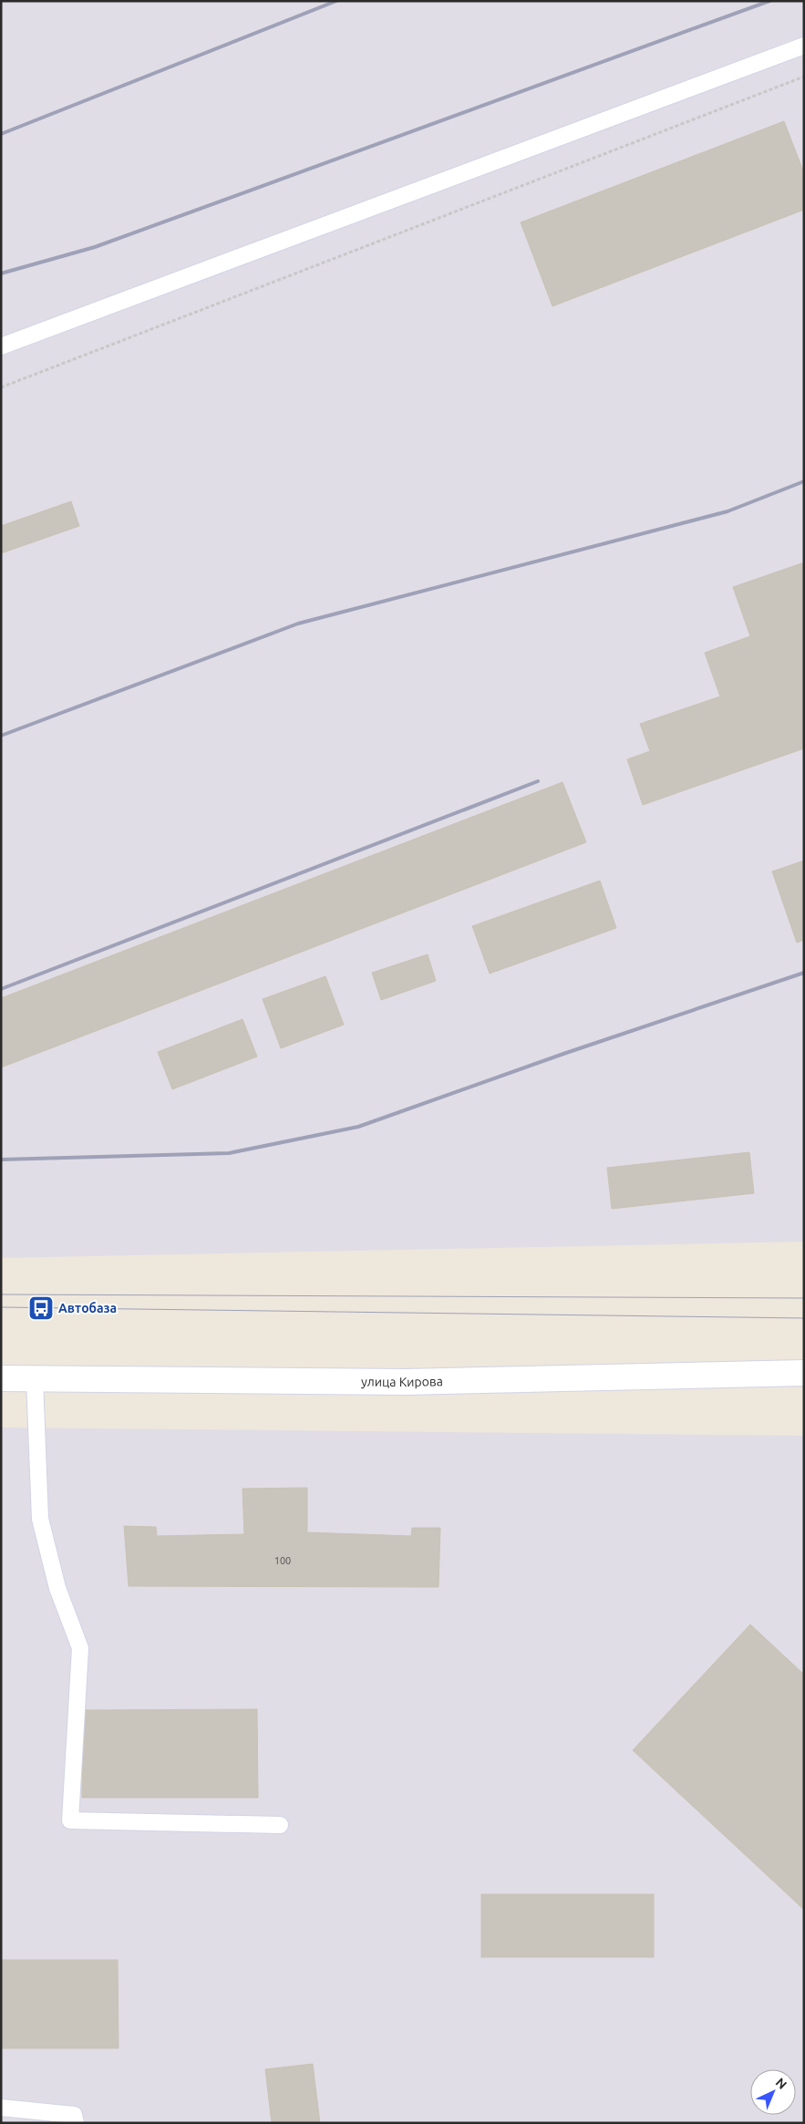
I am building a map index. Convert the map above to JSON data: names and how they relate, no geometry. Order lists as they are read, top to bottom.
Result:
{
  "streets": {
    "main road": ["улица Кирова"]
  },
  "places": {
    "bus stop": ["Автобаза"]
  },
  "house_numbers": ["100"],
  "north": "top right"
}
